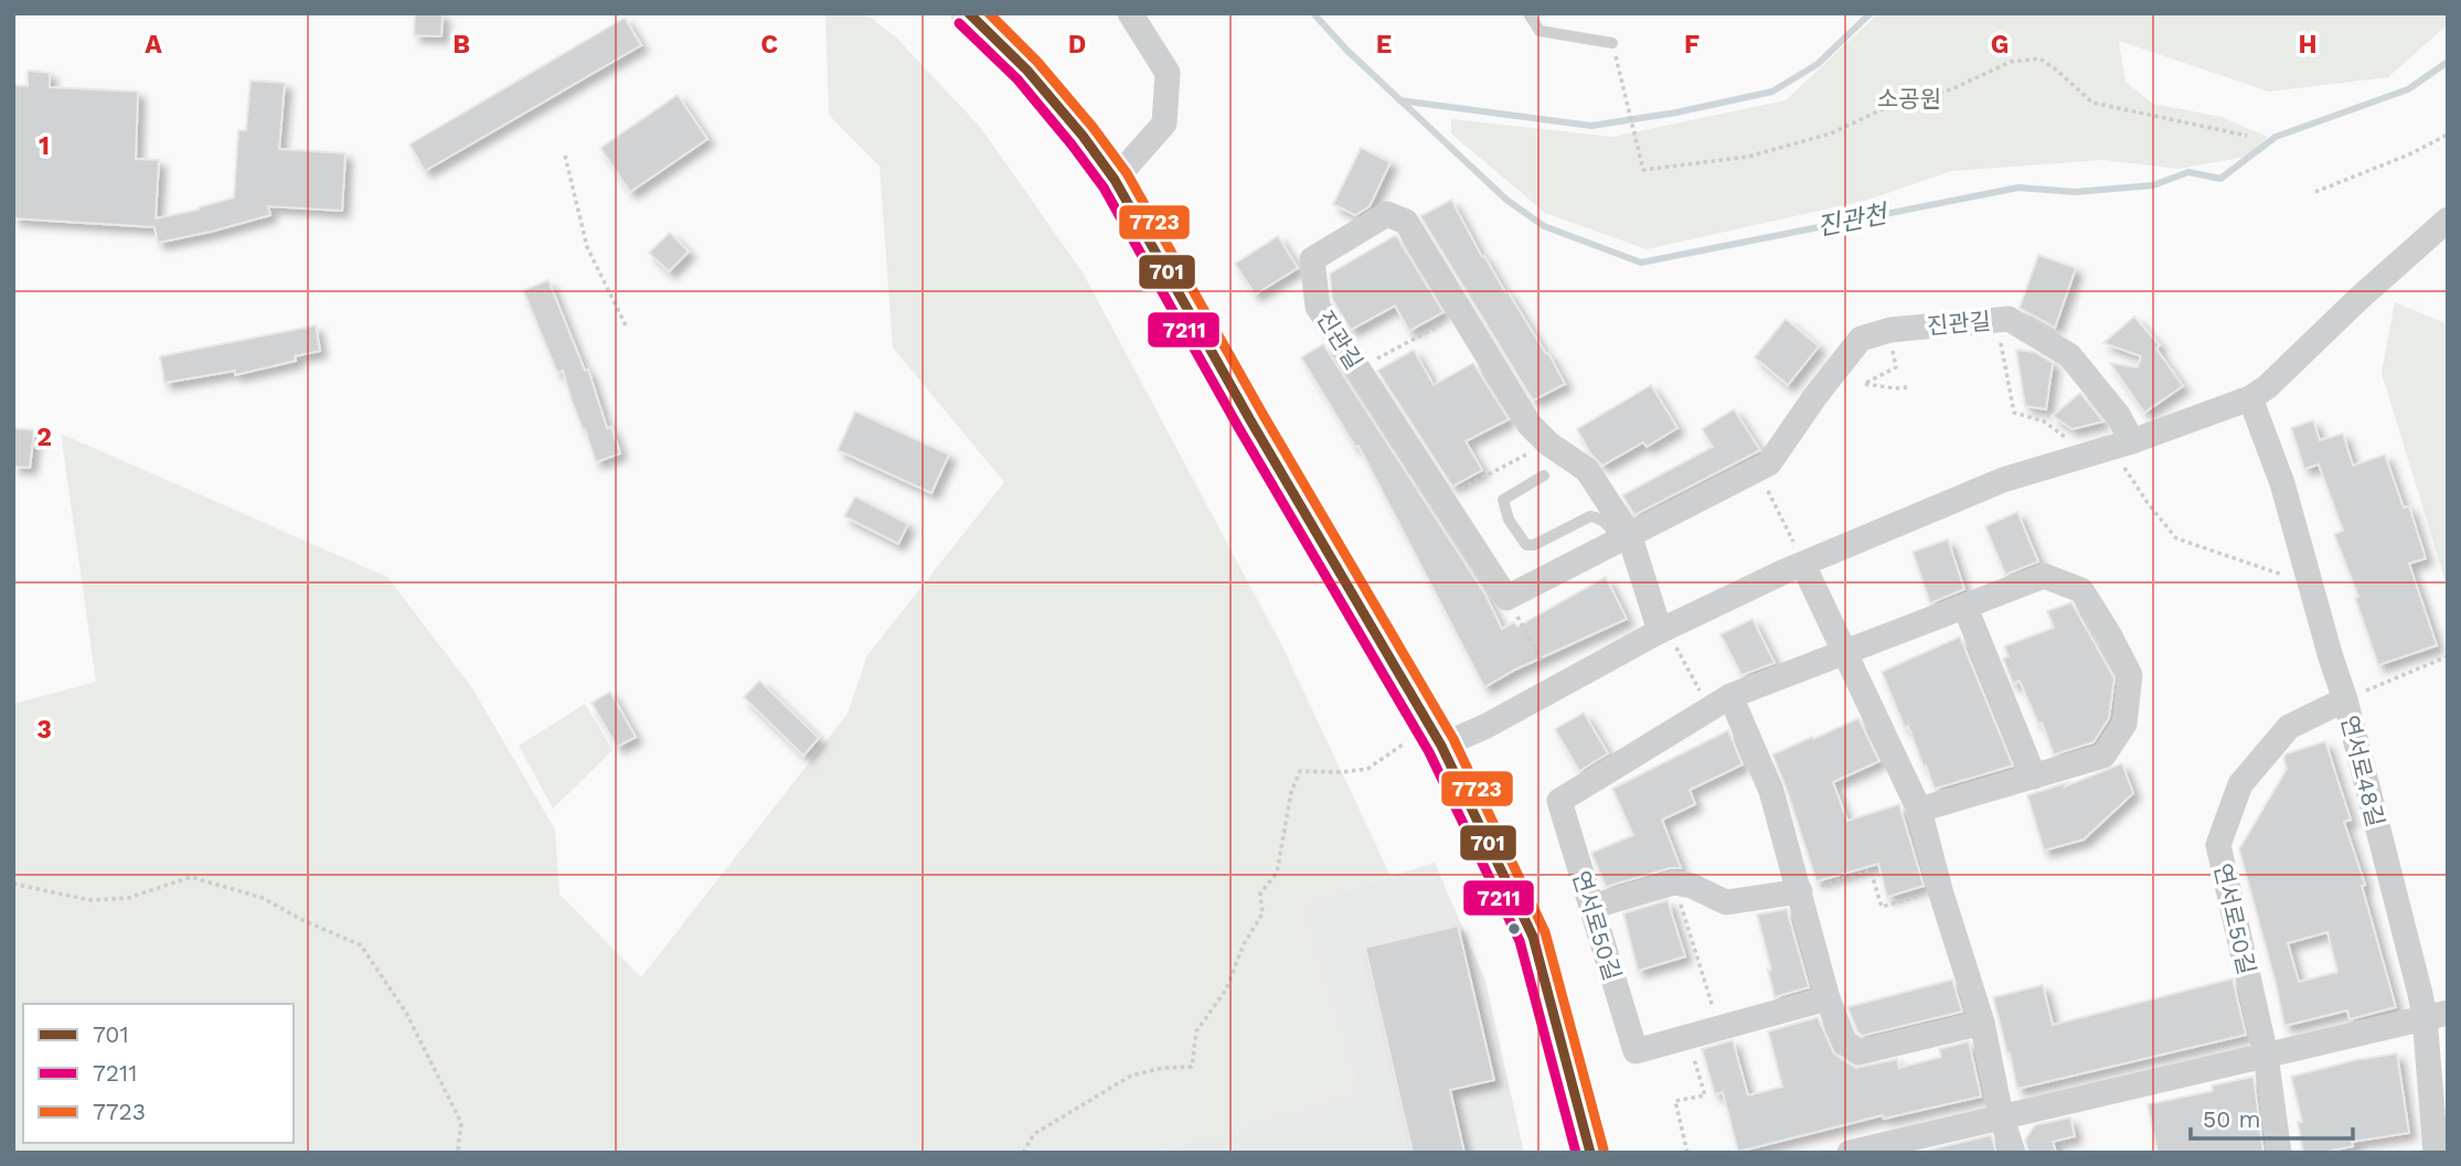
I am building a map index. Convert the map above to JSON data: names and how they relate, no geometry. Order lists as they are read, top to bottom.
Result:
{
  "streets": {
    "street": ["진관길", "연서로48길", "연서로50길"]
  },
  "crossings": [
    ["연서로48길", "연서로50길"]
  ],
  "water": ["진관천"],
  "parks": ["소공원"],
  "lines": ["transit line 701", "transit line 7723", "transit line 7211"],
  "legend": ["701", "7211", "7723"],
  "scale_bar": "50 m",
  "grid": {
    "columns": [
      "A",
      "B",
      "C",
      "D",
      "E",
      "F",
      "G",
      "H"
    ],
    "rows": ["1", "2", "3"]
  }
}
